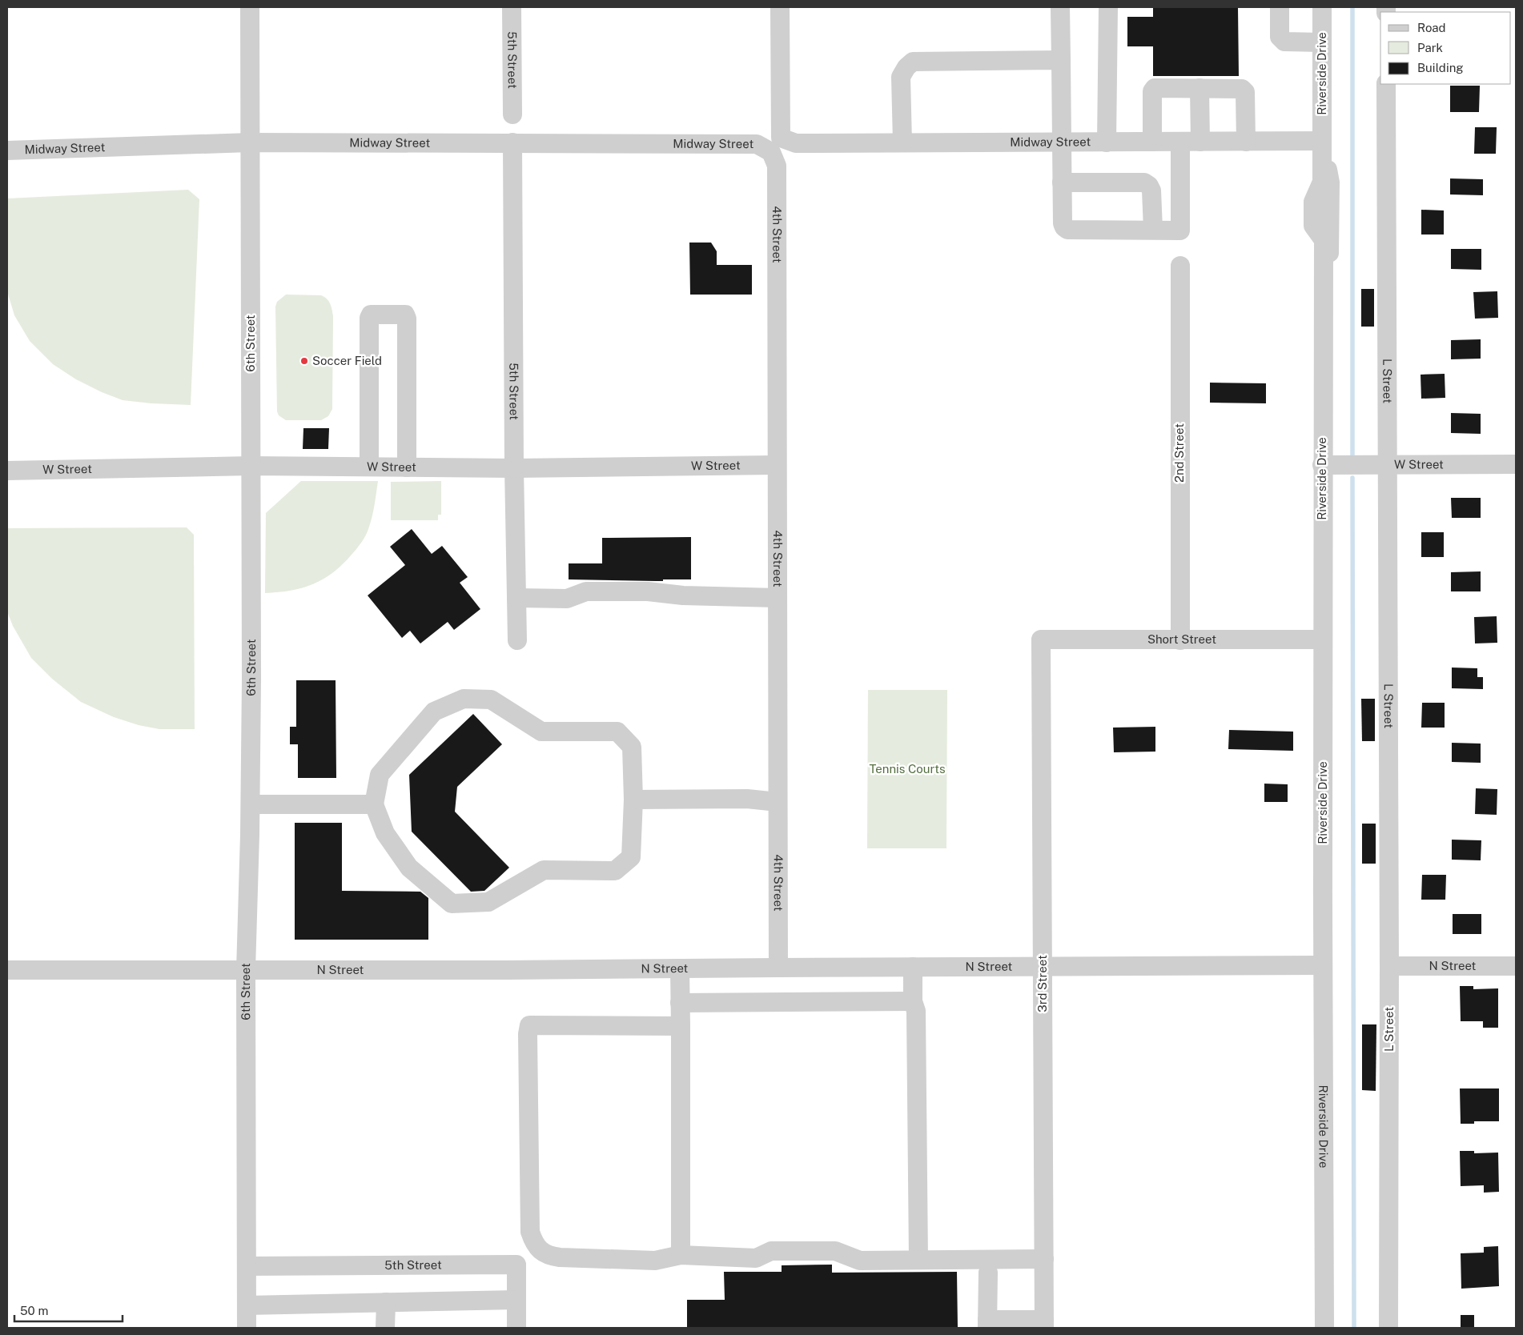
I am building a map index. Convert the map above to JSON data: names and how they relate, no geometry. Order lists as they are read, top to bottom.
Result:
{
  "streets": {
    "street": [
      "5th Street",
      "Riverside Drive",
      "Midway Street",
      "4th Street",
      "6th Street",
      "L Street",
      "2nd Street",
      "W Street",
      "Short Street",
      "N Street",
      "3rd Street"
    ]
  },
  "crossings": [
    ["5th Street", "Midway Street"],
    ["5th Street", "6th Street"],
    ["5th Street", "W Street"],
    ["Riverside Drive", "Midway Street"],
    ["Riverside Drive", "W Street"],
    ["Riverside Drive", "Short Street"],
    ["Riverside Drive", "N Street"],
    ["Midway Street", "4th Street"],
    ["Midway Street", "6th Street"],
    ["4th Street", "W Street"],
    ["4th Street", "N Street"],
    ["6th Street", "W Street"],
    ["6th Street", "N Street"],
    ["L Street", "W Street"],
    ["L Street", "N Street"],
    ["2nd Street", "Short Street"],
    ["Short Street", "3rd Street"],
    ["N Street", "3rd Street"]
  ],
  "parks": ["Tennis Courts"],
  "places": ["Soccer Field"],
  "legend": ["Road", "Park", "Building"],
  "scale_bar": "50 m"
}
